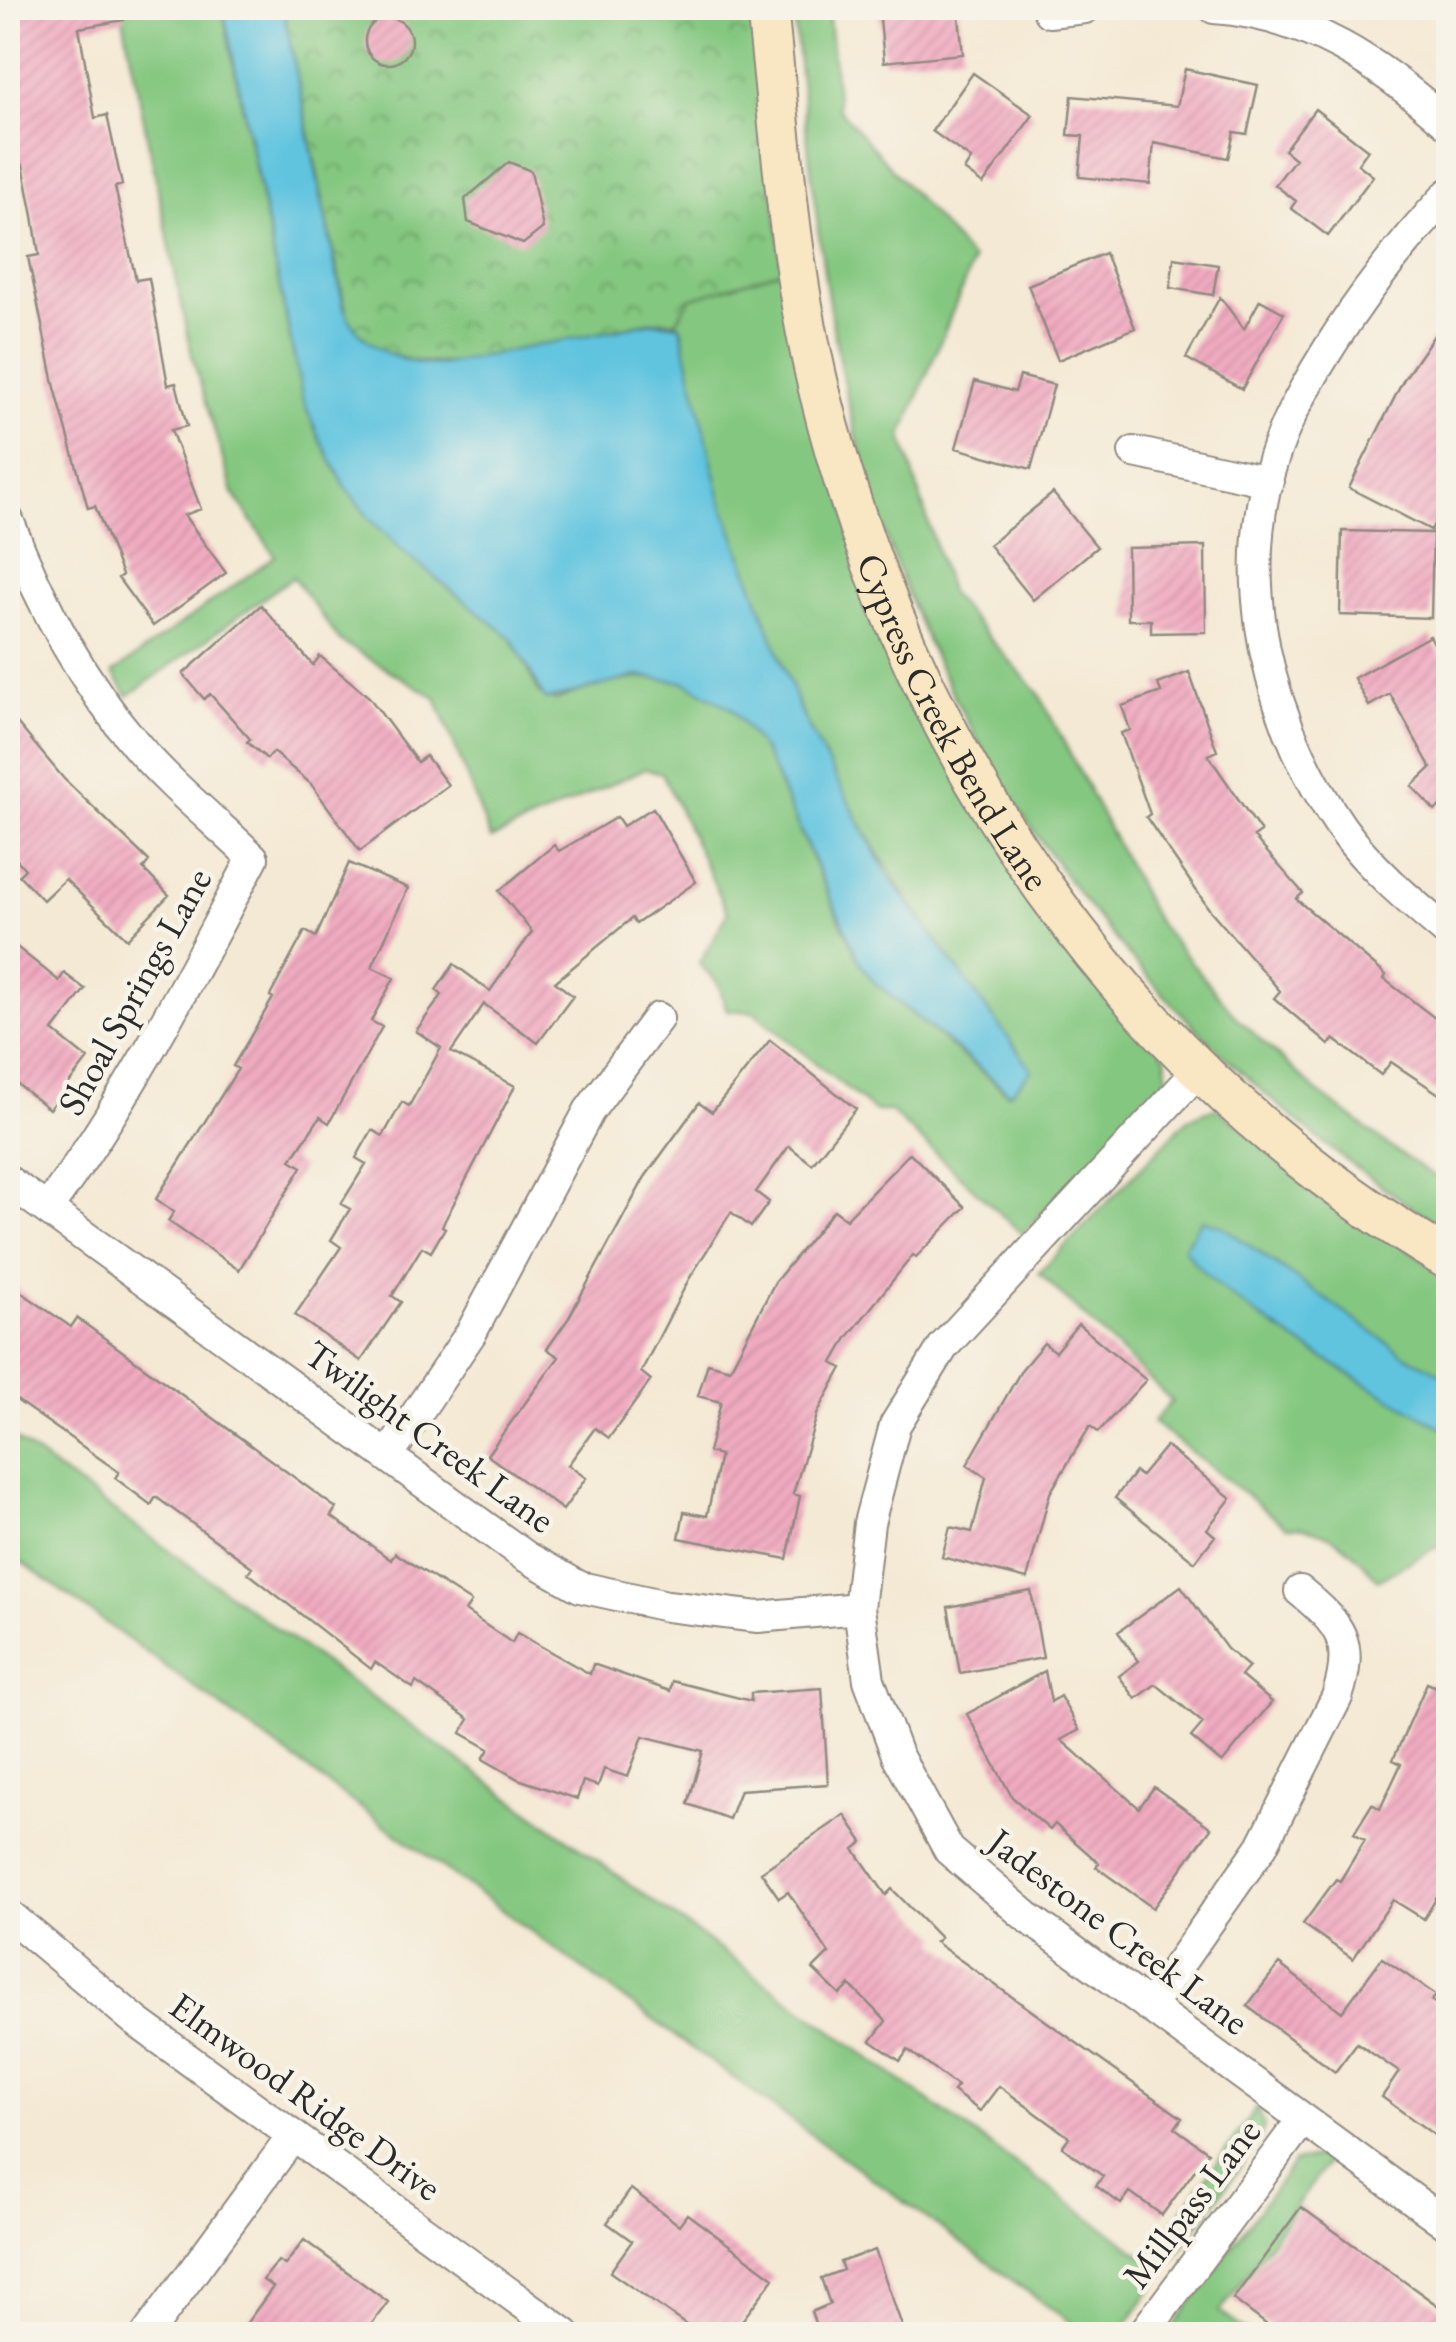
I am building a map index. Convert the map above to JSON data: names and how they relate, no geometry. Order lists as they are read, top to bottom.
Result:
{
  "streets": {
    "street": [
      "Cypress Creek Bend Lane",
      "Shoal Springs Lane",
      "Twilight Creek Lane",
      "Jadestone Creek Lane",
      "Elmwood Ridge Drive",
      "Millpass Lane"
    ]
  },
  "crossings": [
    ["Cypress Creek Bend Lane", "Jadestone Creek Lane"],
    ["Shoal Springs Lane", "Twilight Creek Lane"],
    ["Twilight Creek Lane", "Jadestone Creek Lane"],
    ["Jadestone Creek Lane", "Millpass Lane"]
  ]
}
